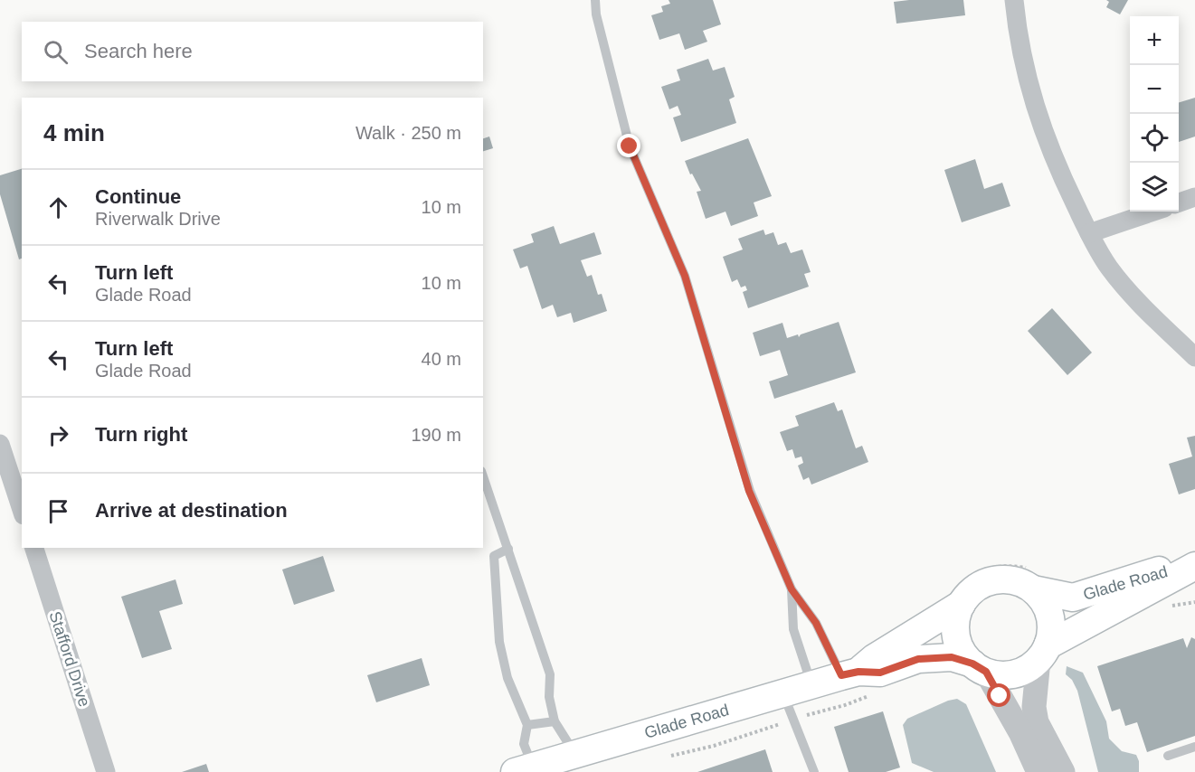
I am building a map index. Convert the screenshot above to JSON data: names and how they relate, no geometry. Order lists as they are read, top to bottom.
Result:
{
  "streets": {
    "main road": ["Glade Road"],
    "street": ["Stafford Drive"]
  },
  "page": {
    "map_buttons": ["+", "−"],
    "search": "Search here",
    "heading": ["4 min", "Walk · 250 m"],
    "list": [
      ["Continue", "Riverwalk Drive", "10 m"],
      ["Turn left", "Glade Road", "10 m"],
      ["Turn left", "Glade Road", "40 m"],
      ["Turn right", "190 m"],
      "Arrive at destination"
    ]
  }
}
